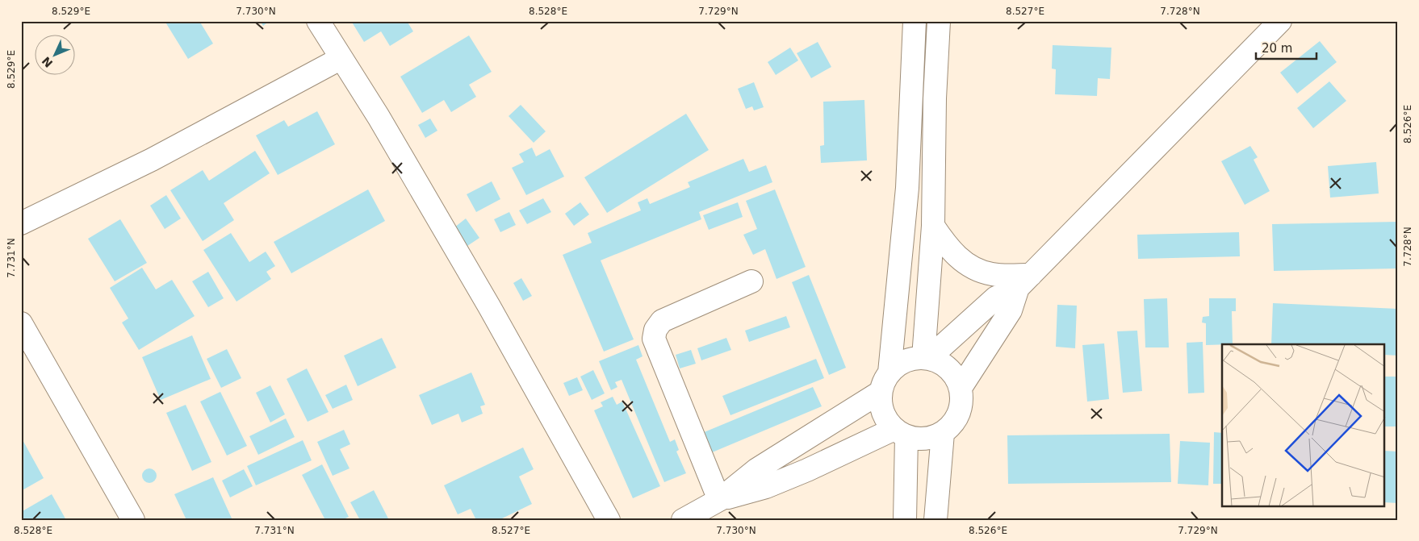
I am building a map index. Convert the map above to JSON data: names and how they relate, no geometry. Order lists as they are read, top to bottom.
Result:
{
  "scale_bar": "20 m",
  "north": "bottom left",
  "coordinates": [
    "8.529°E",
    "7.730°N",
    "8.528°E",
    "7.729°N",
    "8.527°E",
    "7.728°N",
    "8.526°E",
    "7.731°N"
  ]
}
